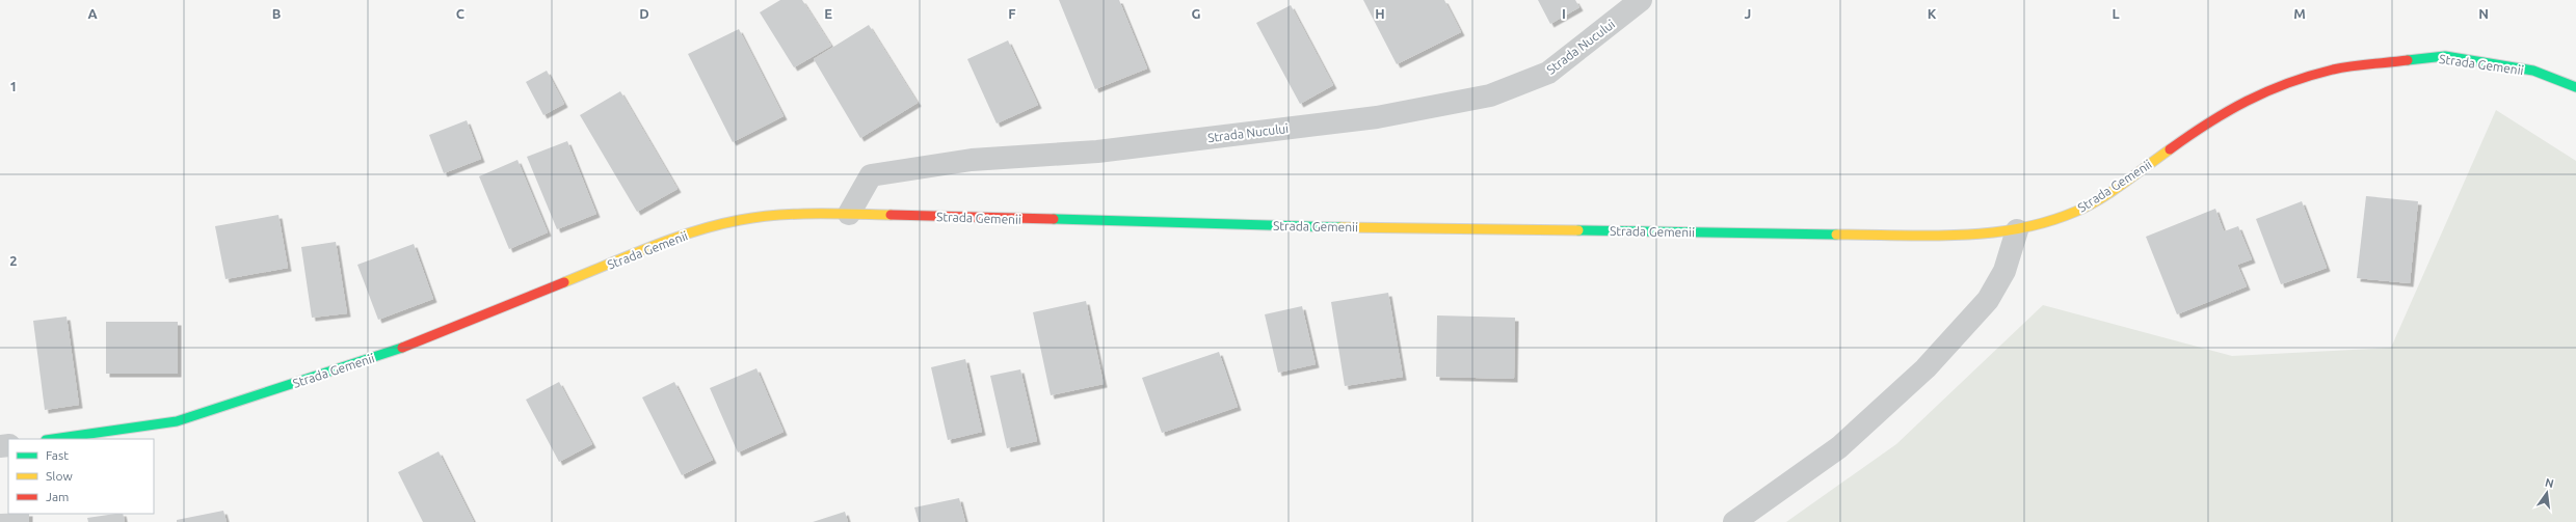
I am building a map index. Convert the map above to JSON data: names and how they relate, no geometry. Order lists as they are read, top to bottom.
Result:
{
  "streets": {
    "street": ["Strada Nucului", "Strada Gemenii"]
  },
  "crossings": [
    ["Strada Nucului", "Strada Gemenii"]
  ],
  "legend": ["Fast", "Slow", "Jam"],
  "north": "top",
  "grid": {
    "columns": [
      "A",
      "B",
      "C",
      "D",
      "E",
      "F",
      "G",
      "H",
      "I",
      "J",
      "K",
      "L",
      "M",
      "N"
    ],
    "rows": ["1", "2"]
  }
}
